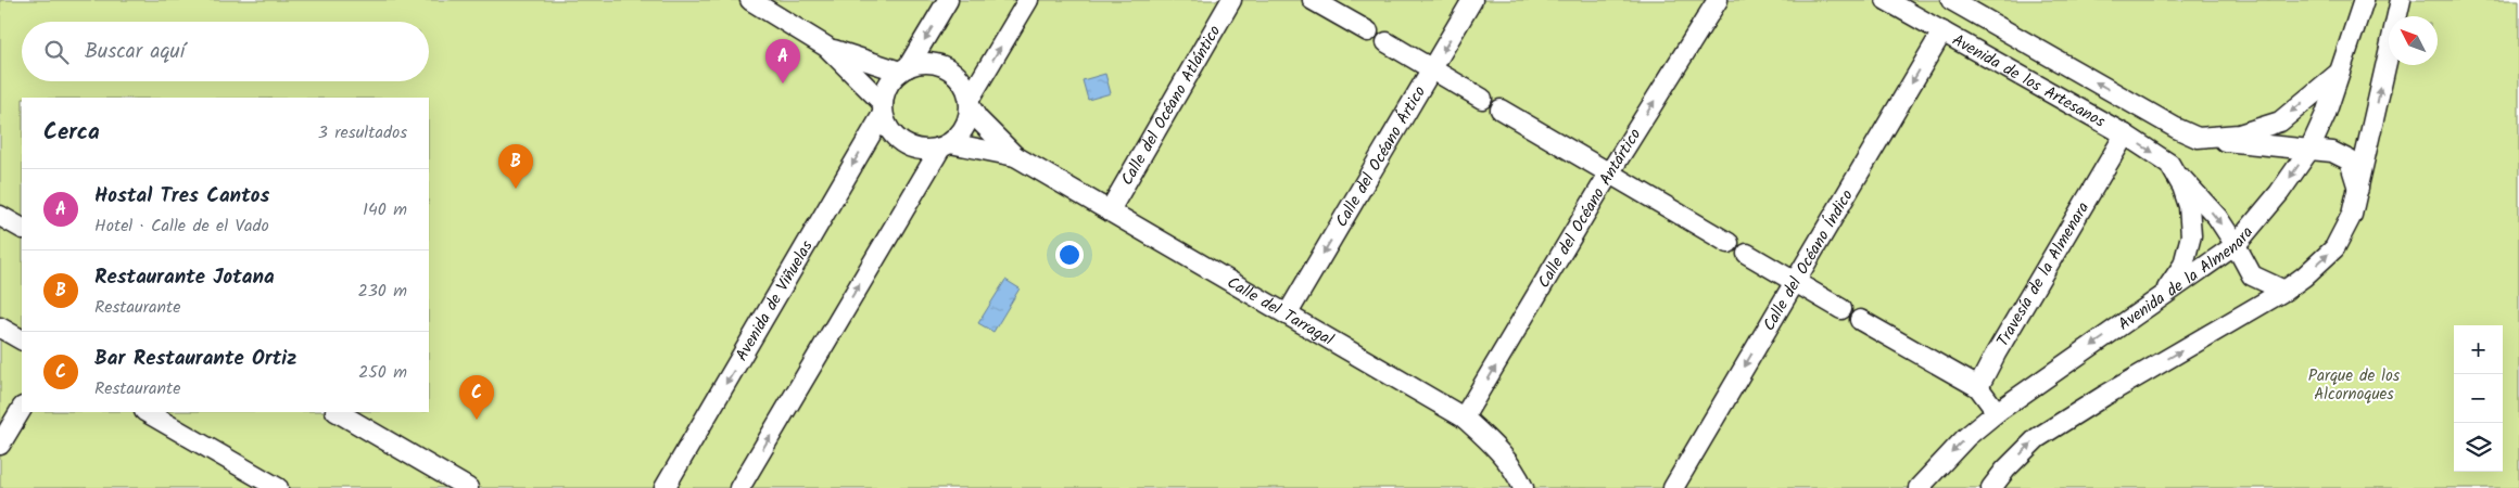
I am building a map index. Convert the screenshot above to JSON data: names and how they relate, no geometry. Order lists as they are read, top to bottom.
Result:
{
  "streets": {
    "street": [
      "Avenida de los Artesanos",
      "Calle del Océano Atlántico",
      "Calle del Océano Ártico",
      "Calle del Océano Antártico",
      "Calle del Océano Índico",
      "Travesía de la Almenara",
      "Avenida de la Almenara",
      "Avenida de Viñuelas",
      "Calle del Tarragal"
    ]
  },
  "crossings": [
    ["Avenida de los Artesanos", "Calle del Océano Índico"],
    ["Avenida de los Artesanos", "Travesía de la Almenara"],
    ["Avenida de los Artesanos", "Avenida de la Almenara"],
    ["Calle del Océano Atlántico", "Calle del Tarragal"],
    ["Calle del Océano Ártico", "Calle del Tarragal"],
    ["Calle del Océano Antártico", "Calle del Tarragal"],
    ["Avenida de Viñuelas", "Calle del Tarragal"]
  ],
  "one_way": ["Calle del Océano Ártico", "Calle del Océano Antártico", "Calle del Océano Índico"],
  "parks": ["Parque de los Alcornoques"],
  "north": "top left",
  "page": {
    "search": "Buscar aquí",
    "pins": ["A", "B", "C"],
    "heading": ["Cerca", "3 resultados"],
    "list": [
      {
        "mark": "A",
        "name": "Hostal Tres Cantos",
        "note": "Hotel · Calle de el Vado",
        "value": "140 m"
      },
      {
        "mark": "B",
        "name": "Restaurante Jotana",
        "note": "Restaurante",
        "value": "230 m"
      },
      {
        "mark": "C",
        "name": "Bar Restaurante Ortiz",
        "note": "Restaurante",
        "value": "250 m"
      }
    ],
    "map_buttons": ["+", "−"]
  }
}
